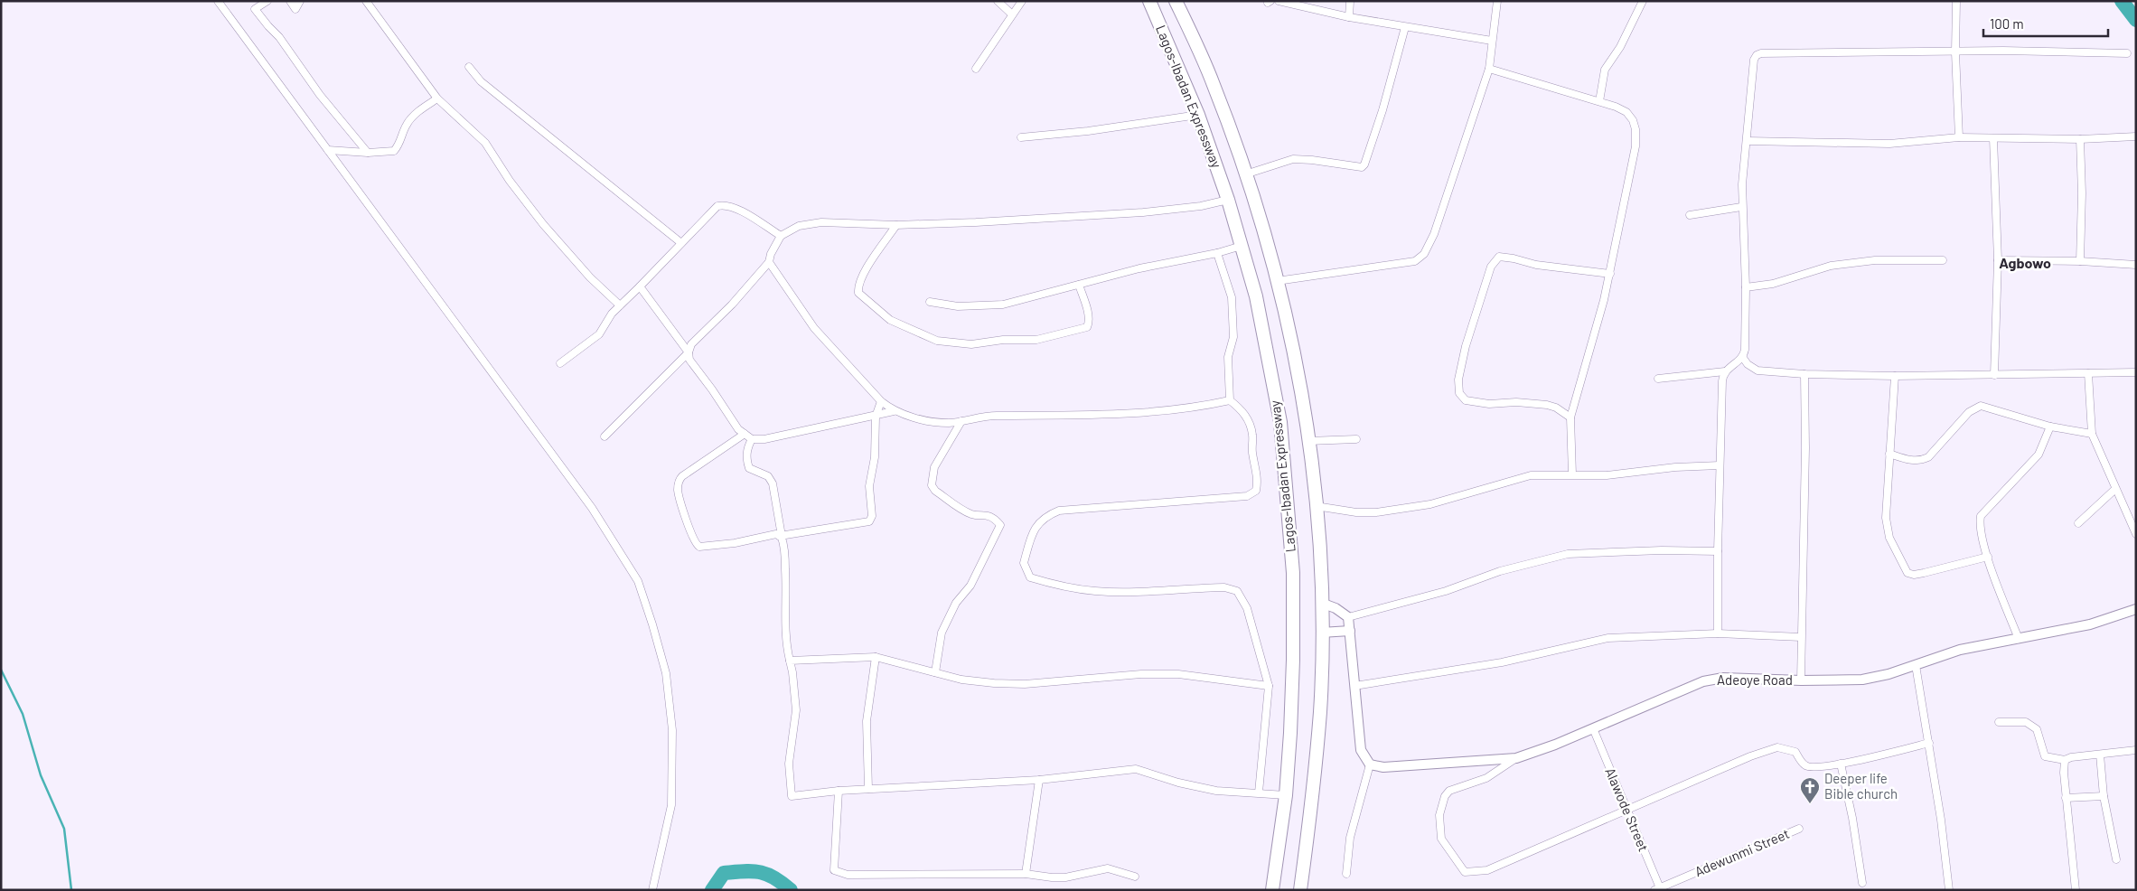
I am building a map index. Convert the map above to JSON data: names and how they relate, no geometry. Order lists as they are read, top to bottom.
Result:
{
  "streets": {
    "highway": ["Lagos-Ibadan Expressway"],
    "street": ["Adeoye Road", "Alawode Street", "Adewunmi Street"]
  },
  "crossings": [
    ["Adeoye Road", "Alawode Street"],
    ["Alawode Street", "Adewunmi Street"]
  ],
  "districts": ["Agbowo"],
  "places": {
    "church": ["Deeper life Bible church"]
  },
  "scale_bar": "100 m"
}
